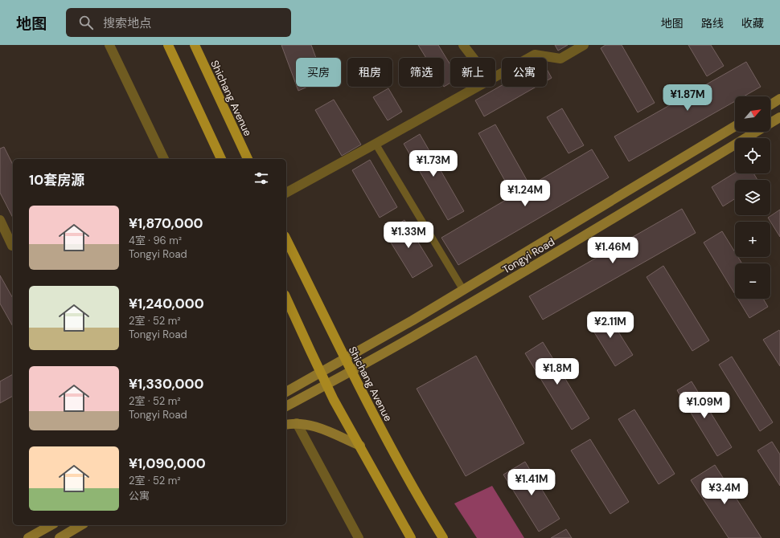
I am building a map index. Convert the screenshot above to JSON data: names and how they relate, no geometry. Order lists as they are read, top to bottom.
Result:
{
  "streets": {
    "main road": ["Shichang Avenue", "Tongyi Road"]
  },
  "crossings": [
    ["Shichang Avenue", "Tongyi Road"]
  ],
  "north": "top right",
  "page": {
    "header": "地图",
    "search": "搜索地点",
    "nav": ["地图", "路线", "收藏"],
    "chip": [
      "买房",
      "租房",
      "筛选",
      "新上",
      "公寓"
    ],
    "price": [
      "¥1.87M",
      "¥1.73M",
      "¥1.24M",
      "¥1.33M",
      "¥1.46M",
      "¥2.11M",
      "¥1.8M",
      "¥1.09M",
      "¥1.41M",
      "¥3.4M"
    ],
    "map_buttons": ["+", "−"],
    "heading": "10套房源",
    "list": [
      {
        "name": "¥1,870,000",
        "note": "4室 · 96 m² · Tongyi Road"
      },
      {
        "name": "¥1,240,000",
        "note": "2室 · 52 m² · Tongyi Road"
      },
      {
        "name": "¥1,330,000",
        "note": "2室 · 52 m² · Tongyi Road"
      },
      {
        "name": "¥1,090,000",
        "note": "2室 · 52 m² · 公寓"
      }
    ]
  }
}
